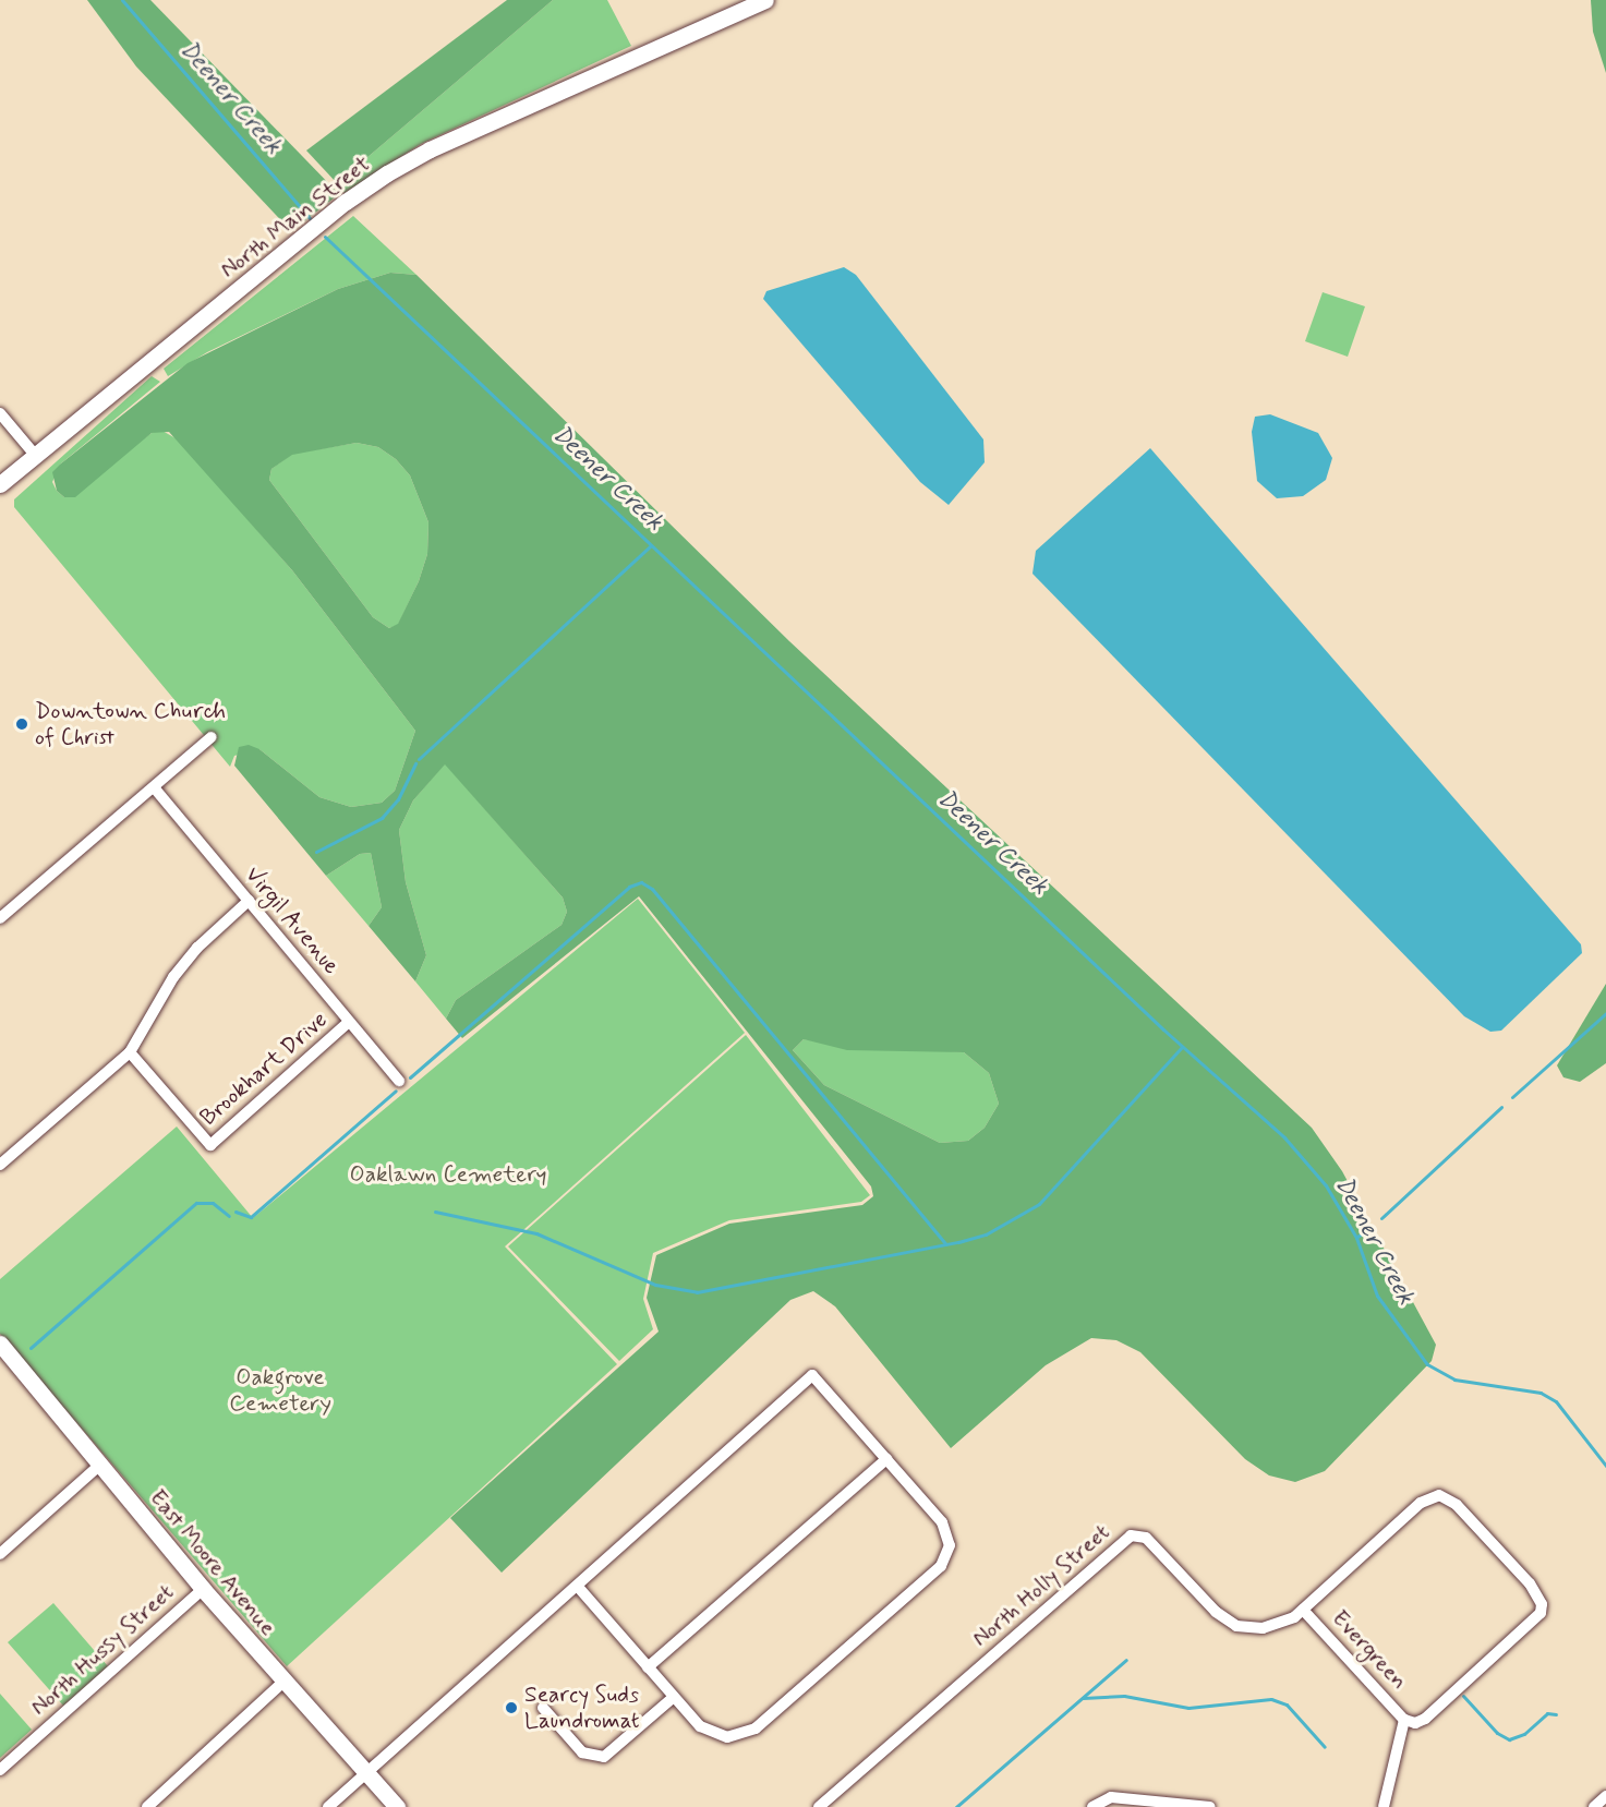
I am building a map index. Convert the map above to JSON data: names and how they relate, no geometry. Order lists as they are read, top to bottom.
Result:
{
  "streets": {
    "street": [
      "North Main Street",
      "Virgil Avenue",
      "Brookhart Drive",
      "East Moore Avenue",
      "North Holly Street",
      "North Hussy Street",
      "Evergreen"
    ]
  },
  "crossings": [
    ["Virgil Avenue", "Brookhart Drive"],
    ["East Moore Avenue", "North Hussy Street"],
    ["North Holly Street", "Evergreen"]
  ],
  "water": ["Deener Creek"],
  "parks": ["Oaklawn Cemetery", "Oakgrove Cemetery"],
  "places": ["Downtown Church of Christ", "Searcy Suds Laundromat"]
}
